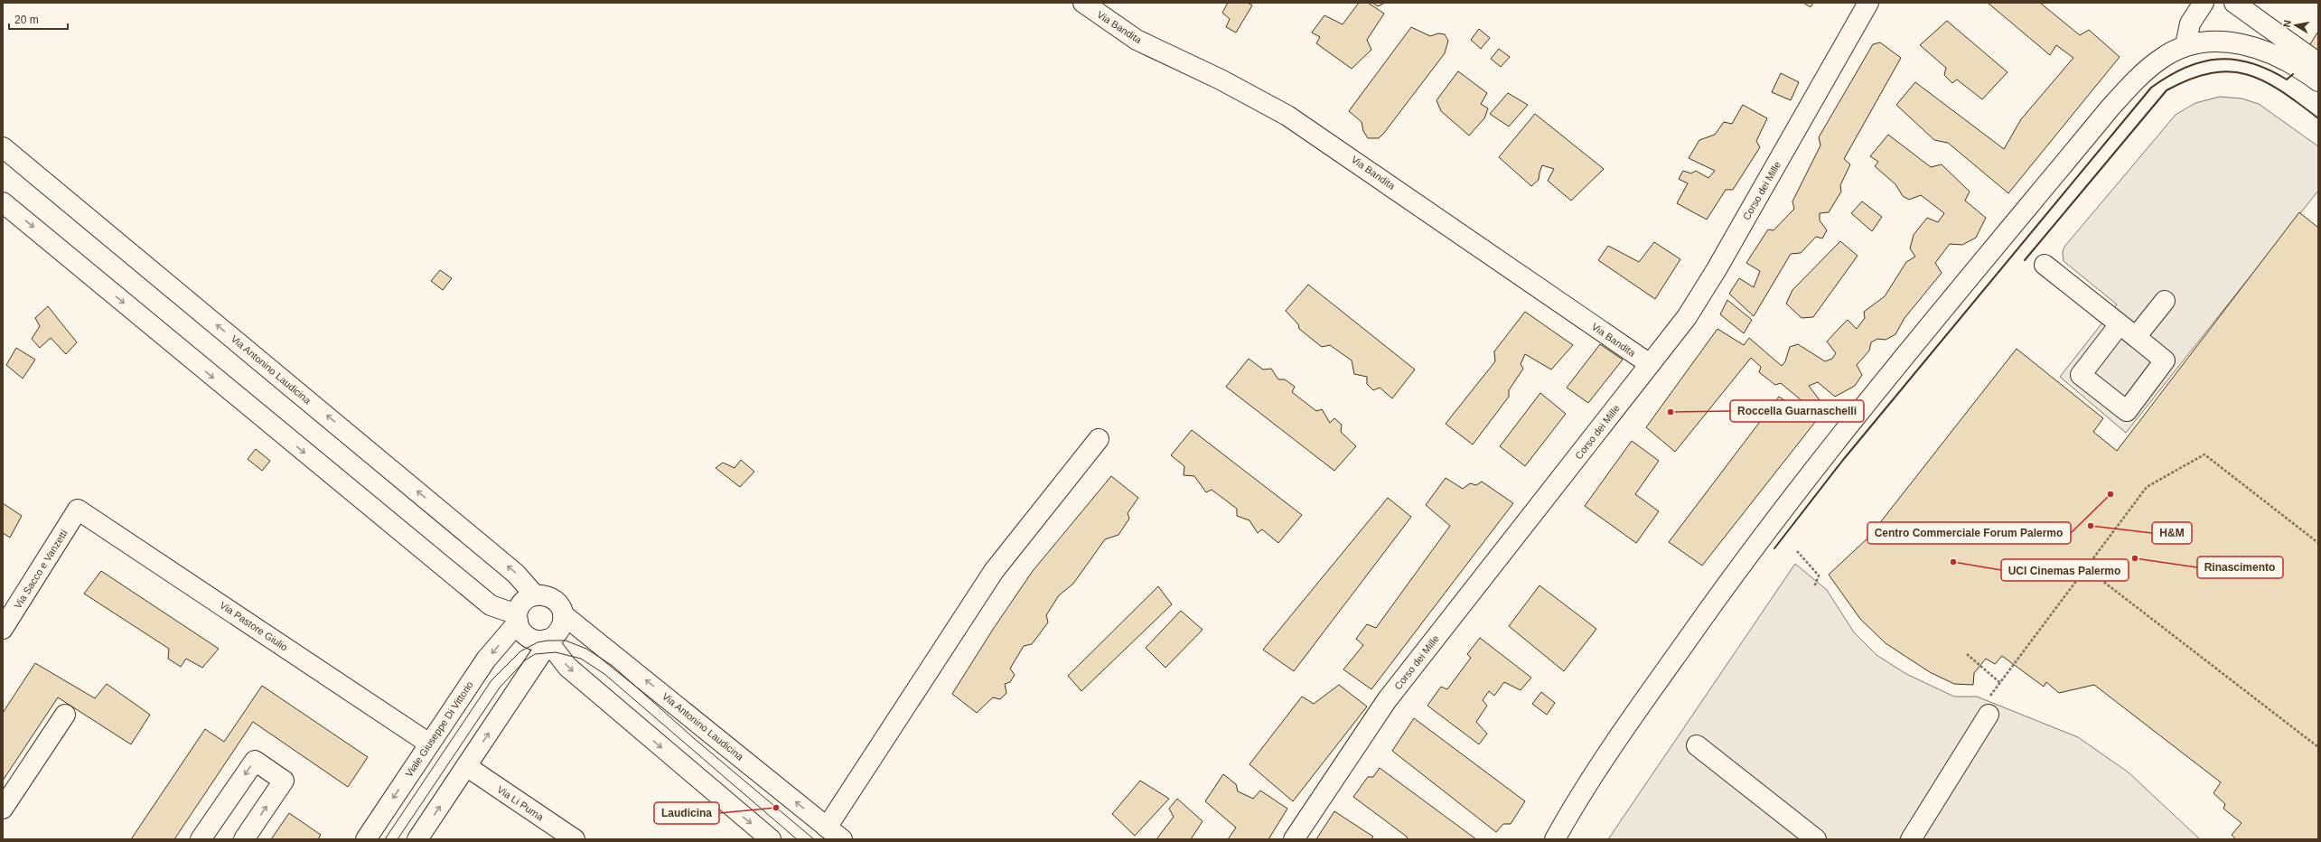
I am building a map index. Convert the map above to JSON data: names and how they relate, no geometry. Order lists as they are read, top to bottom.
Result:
{
  "streets": {
    "street": [
      "Via Bandita",
      "Corso dei Mille",
      "Via Antonino Laudicina",
      "Via Sacco e Vanzetti",
      "Via Pastore Giulio",
      "Viale Giuseppe Di Vittorio",
      "Via Li Puma"
    ]
  },
  "crossings": [
    ["Via Bandita", "Corso dei Mille"],
    ["Via Antonino Laudicina", "Viale Giuseppe Di Vittorio"],
    ["Via Sacco e Vanzetti", "Via Pastore Giulio"],
    ["Via Pastore Giulio", "Viale Giuseppe Di Vittorio"]
  ],
  "places": [
    "Roccella Guarnaschelli",
    "Centro Commerciale Forum Palermo",
    "H&M",
    "Rinascimento",
    "UCI Cinemas Palermo",
    "Laudicina"
  ],
  "scale_bar": "20 m",
  "north": "left"
}
